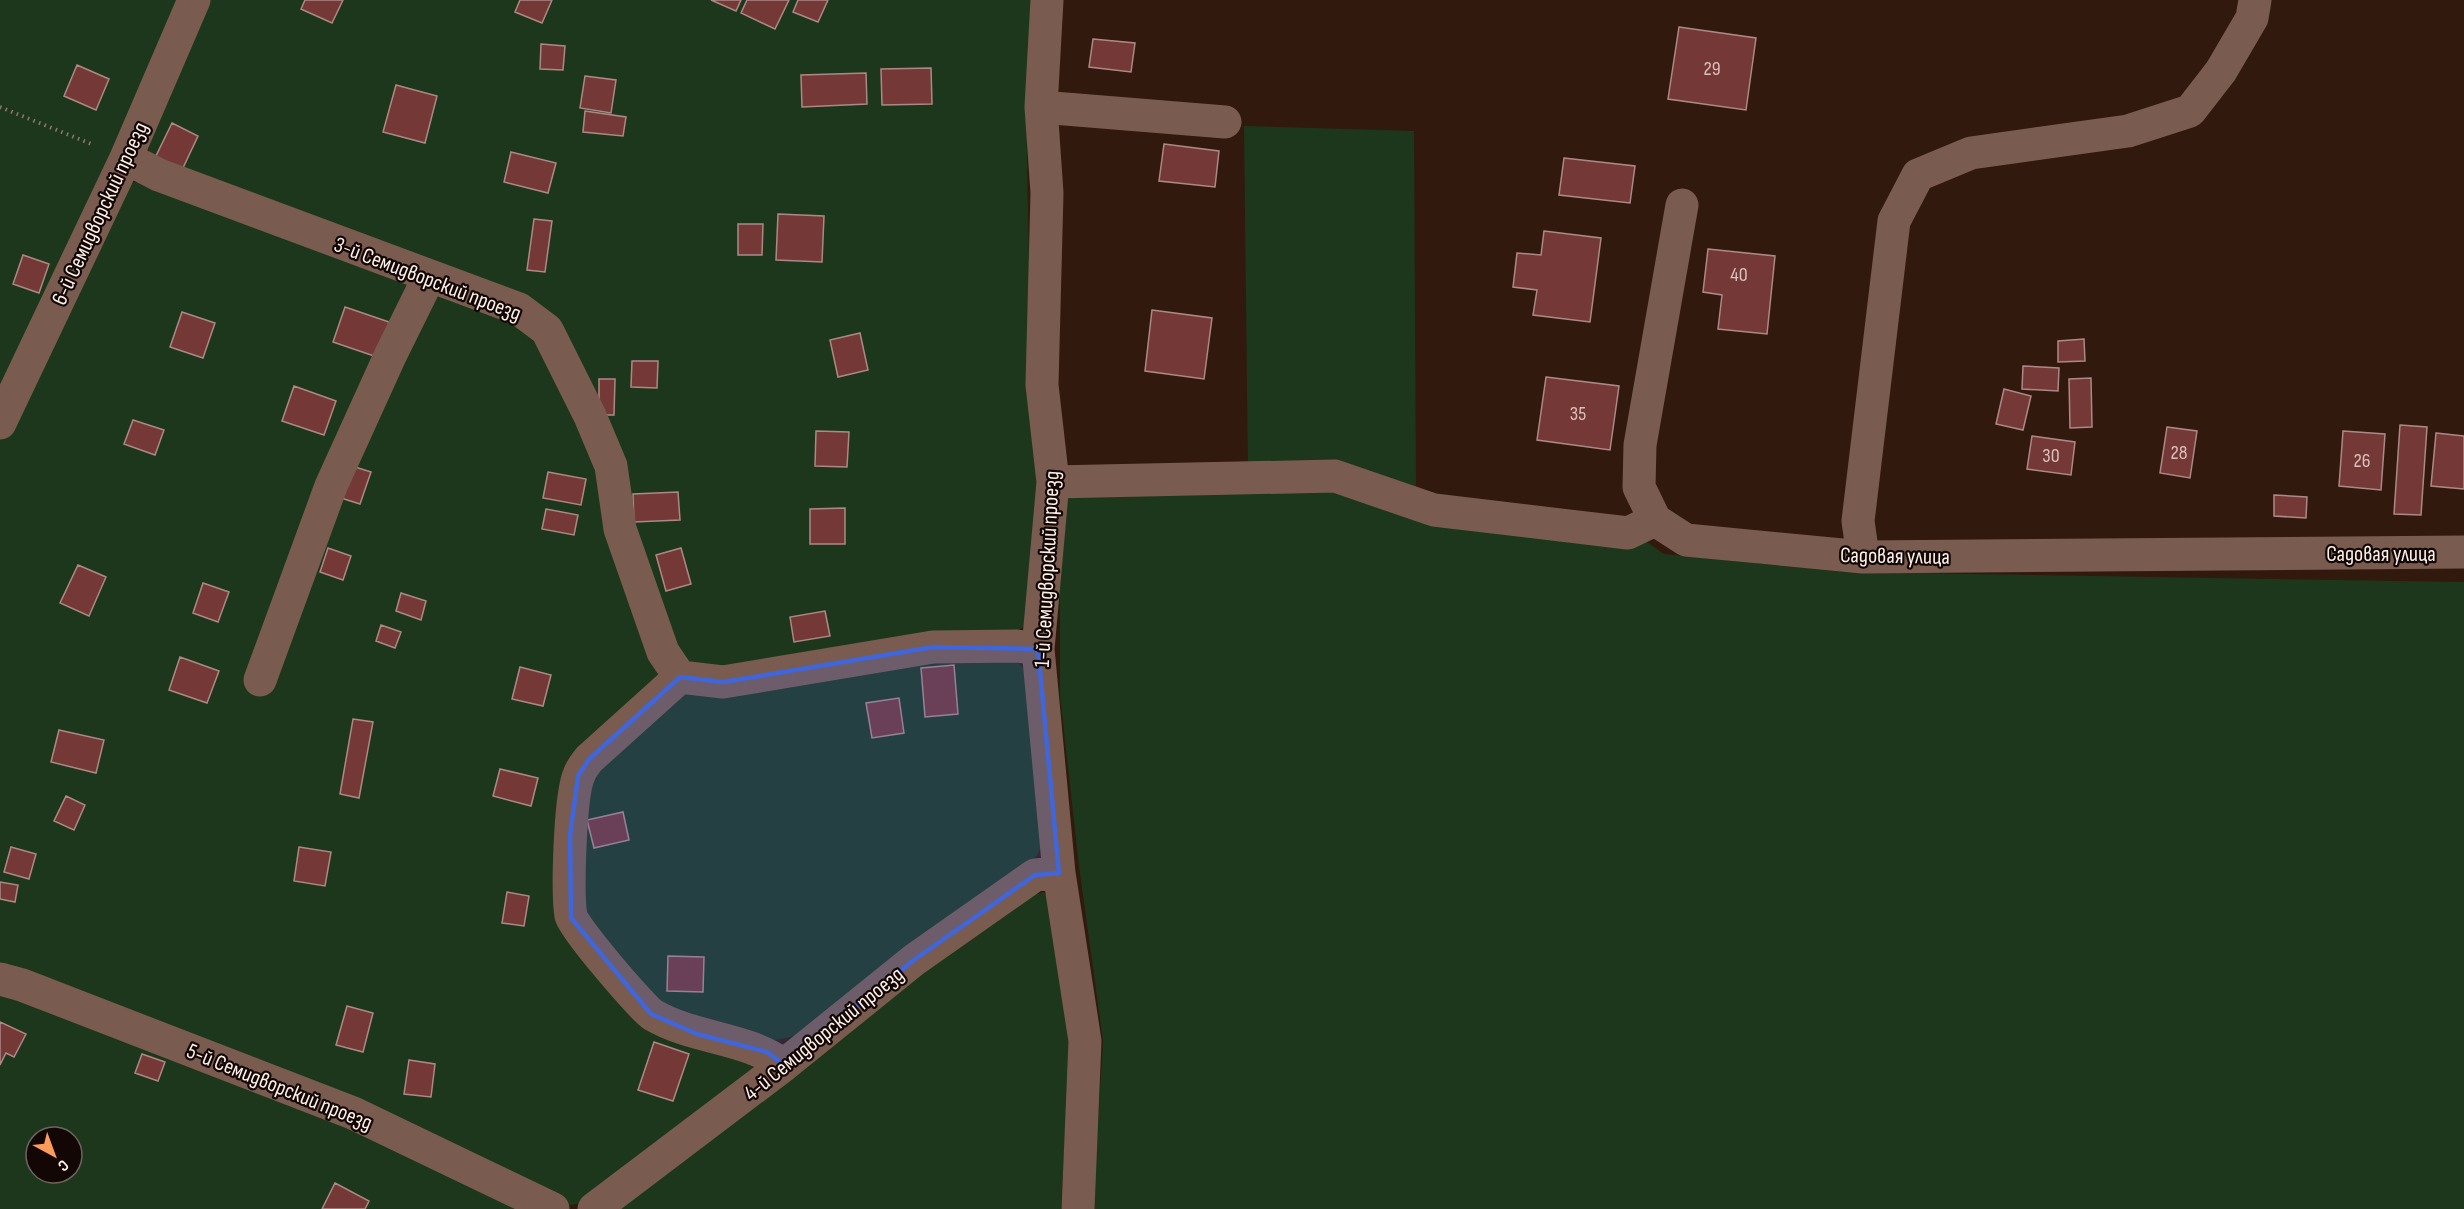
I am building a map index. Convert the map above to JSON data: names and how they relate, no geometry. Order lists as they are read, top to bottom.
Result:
{
  "streets": {
    "street": [
      "6-й Семидворский проезд",
      "3-й Семидворский проезд",
      "Садовая улица",
      "1-й Семидворский проезд",
      "4-й Семидворский проезд",
      "5-й Семидворский проезд"
    ]
  },
  "crossings": [
    ["6-й Семидворский проезд", "3-й Семидворский проезд"],
    ["1-й Семидворский проезд", "4-й Семидворский проезд"]
  ],
  "house_numbers": [
    "29",
    "40",
    "35",
    "28",
    "30",
    "26"
  ],
  "north": "bottom right"
}
